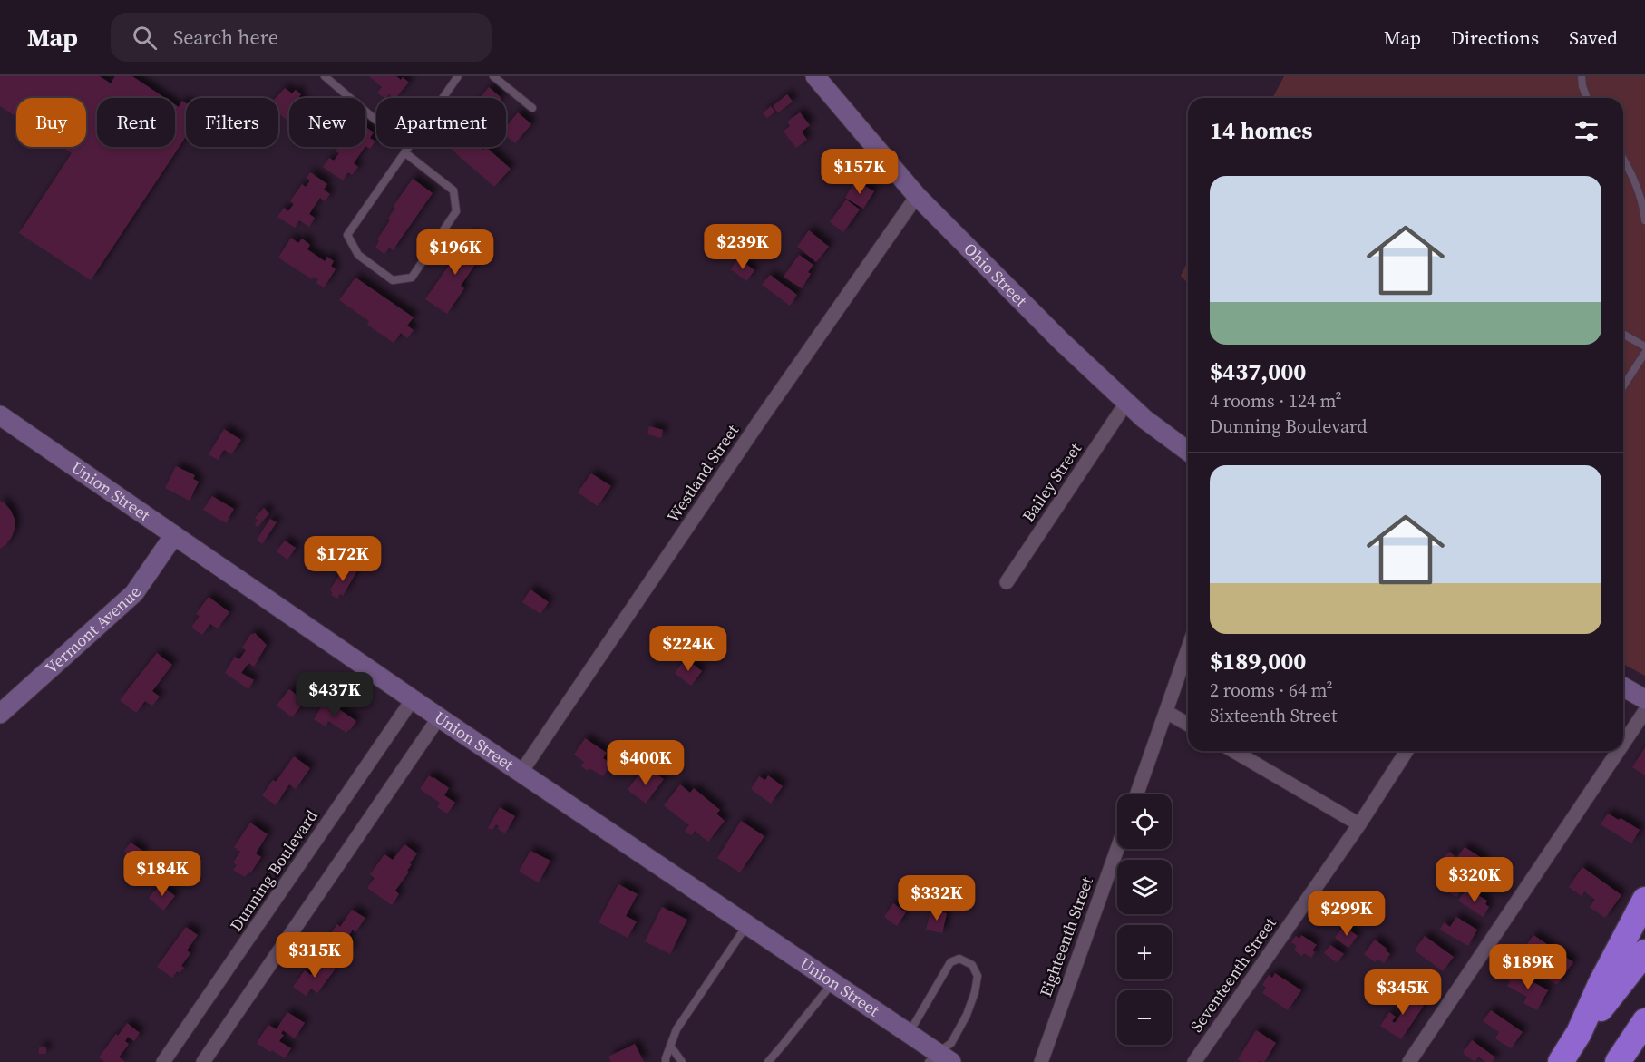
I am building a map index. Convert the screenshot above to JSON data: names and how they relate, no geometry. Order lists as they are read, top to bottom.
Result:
{
  "streets": {
    "main road": ["Ohio Street", "Union Street", "Vermont Avenue"],
    "street": [
      "Westland Street",
      "Bailey Street",
      "Dunning Boulevard",
      "Eighteenth Street",
      "Seventeenth Street"
    ]
  },
  "crossings": [
    ["Ohio Street", "Westland Street"],
    ["Ohio Street", "Bailey Street"],
    ["Westland Street", "Union Street"],
    ["Union Street", "Vermont Avenue"],
    ["Union Street", "Dunning Boulevard"]
  ],
  "page": {
    "header": "Map",
    "search": "Search here",
    "nav": ["Map", "Directions", "Saved"],
    "chip": [
      "Buy",
      "Rent",
      "Filters",
      "New",
      "Apartment"
    ],
    "heading": "14 homes",
    "price": [
      "$157K",
      "$239K",
      "$196K",
      "$172K",
      "$224K",
      "$437K",
      "$400K",
      "$184K",
      "$320K",
      "$332K",
      "$299K",
      "$315K",
      "$189K",
      "$345K"
    ],
    "list": [
      {
        "name": "$437,000",
        "note": "4 rooms · 124 m² · Dunning Boulevard"
      },
      {
        "name": "$189,000",
        "note": "2 rooms · 64 m² · Sixteenth Street"
      }
    ],
    "map_buttons": ["+", "−"]
  }
}
